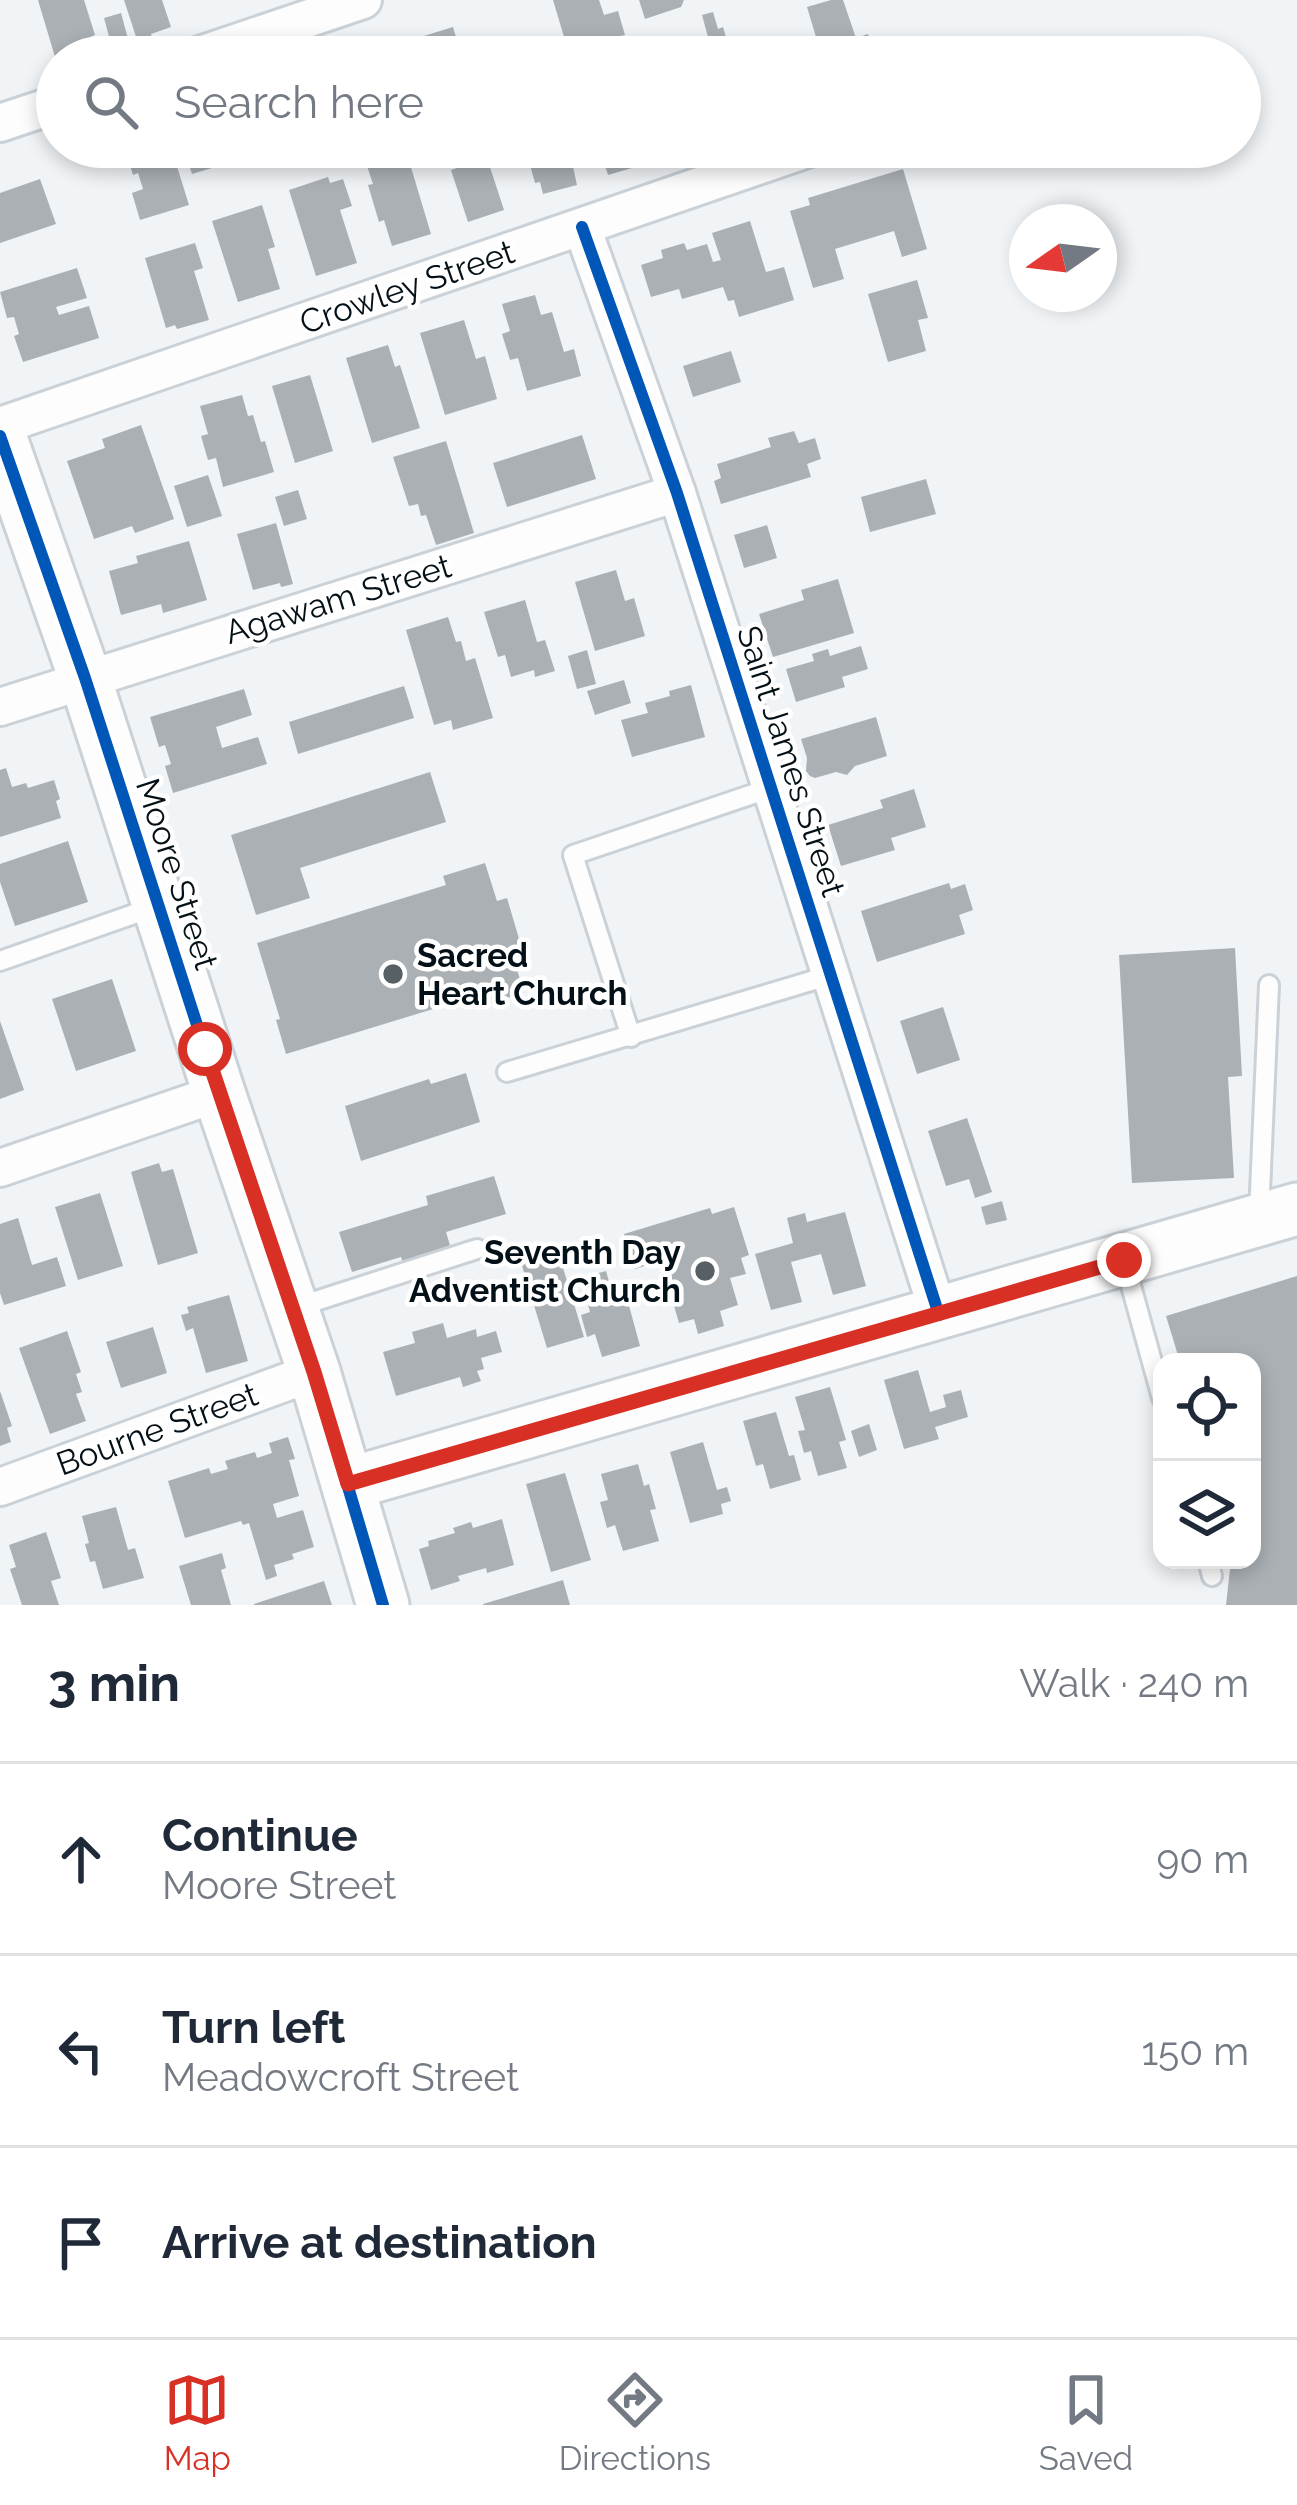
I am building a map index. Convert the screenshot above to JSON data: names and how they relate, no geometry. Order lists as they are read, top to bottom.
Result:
{
  "streets": {
    "street": [
      "Crowley Street",
      "Agawam Street",
      "Saint James Street",
      "Moore Street",
      "Bourne Street"
    ]
  },
  "crossings": [
    ["Crowley Street", "Saint James Street"],
    ["Agawam Street", "Saint James Street"],
    ["Agawam Street", "Moore Street"],
    ["Moore Street", "Bourne Street"]
  ],
  "places": ["Sacred Heart Church", "Seventh Day Adventist Church"],
  "north": "left",
  "page": {
    "search": "Search here",
    "heading": ["3 min", "Walk · 240 m"],
    "list": [
      ["Continue", "Moore Street", "90 m"],
      ["Turn left", "Meadowcroft Street", "150 m"],
      "Arrive at destination"
    ],
    "nav": ["Map", "Directions", "Saved"]
  }
}
